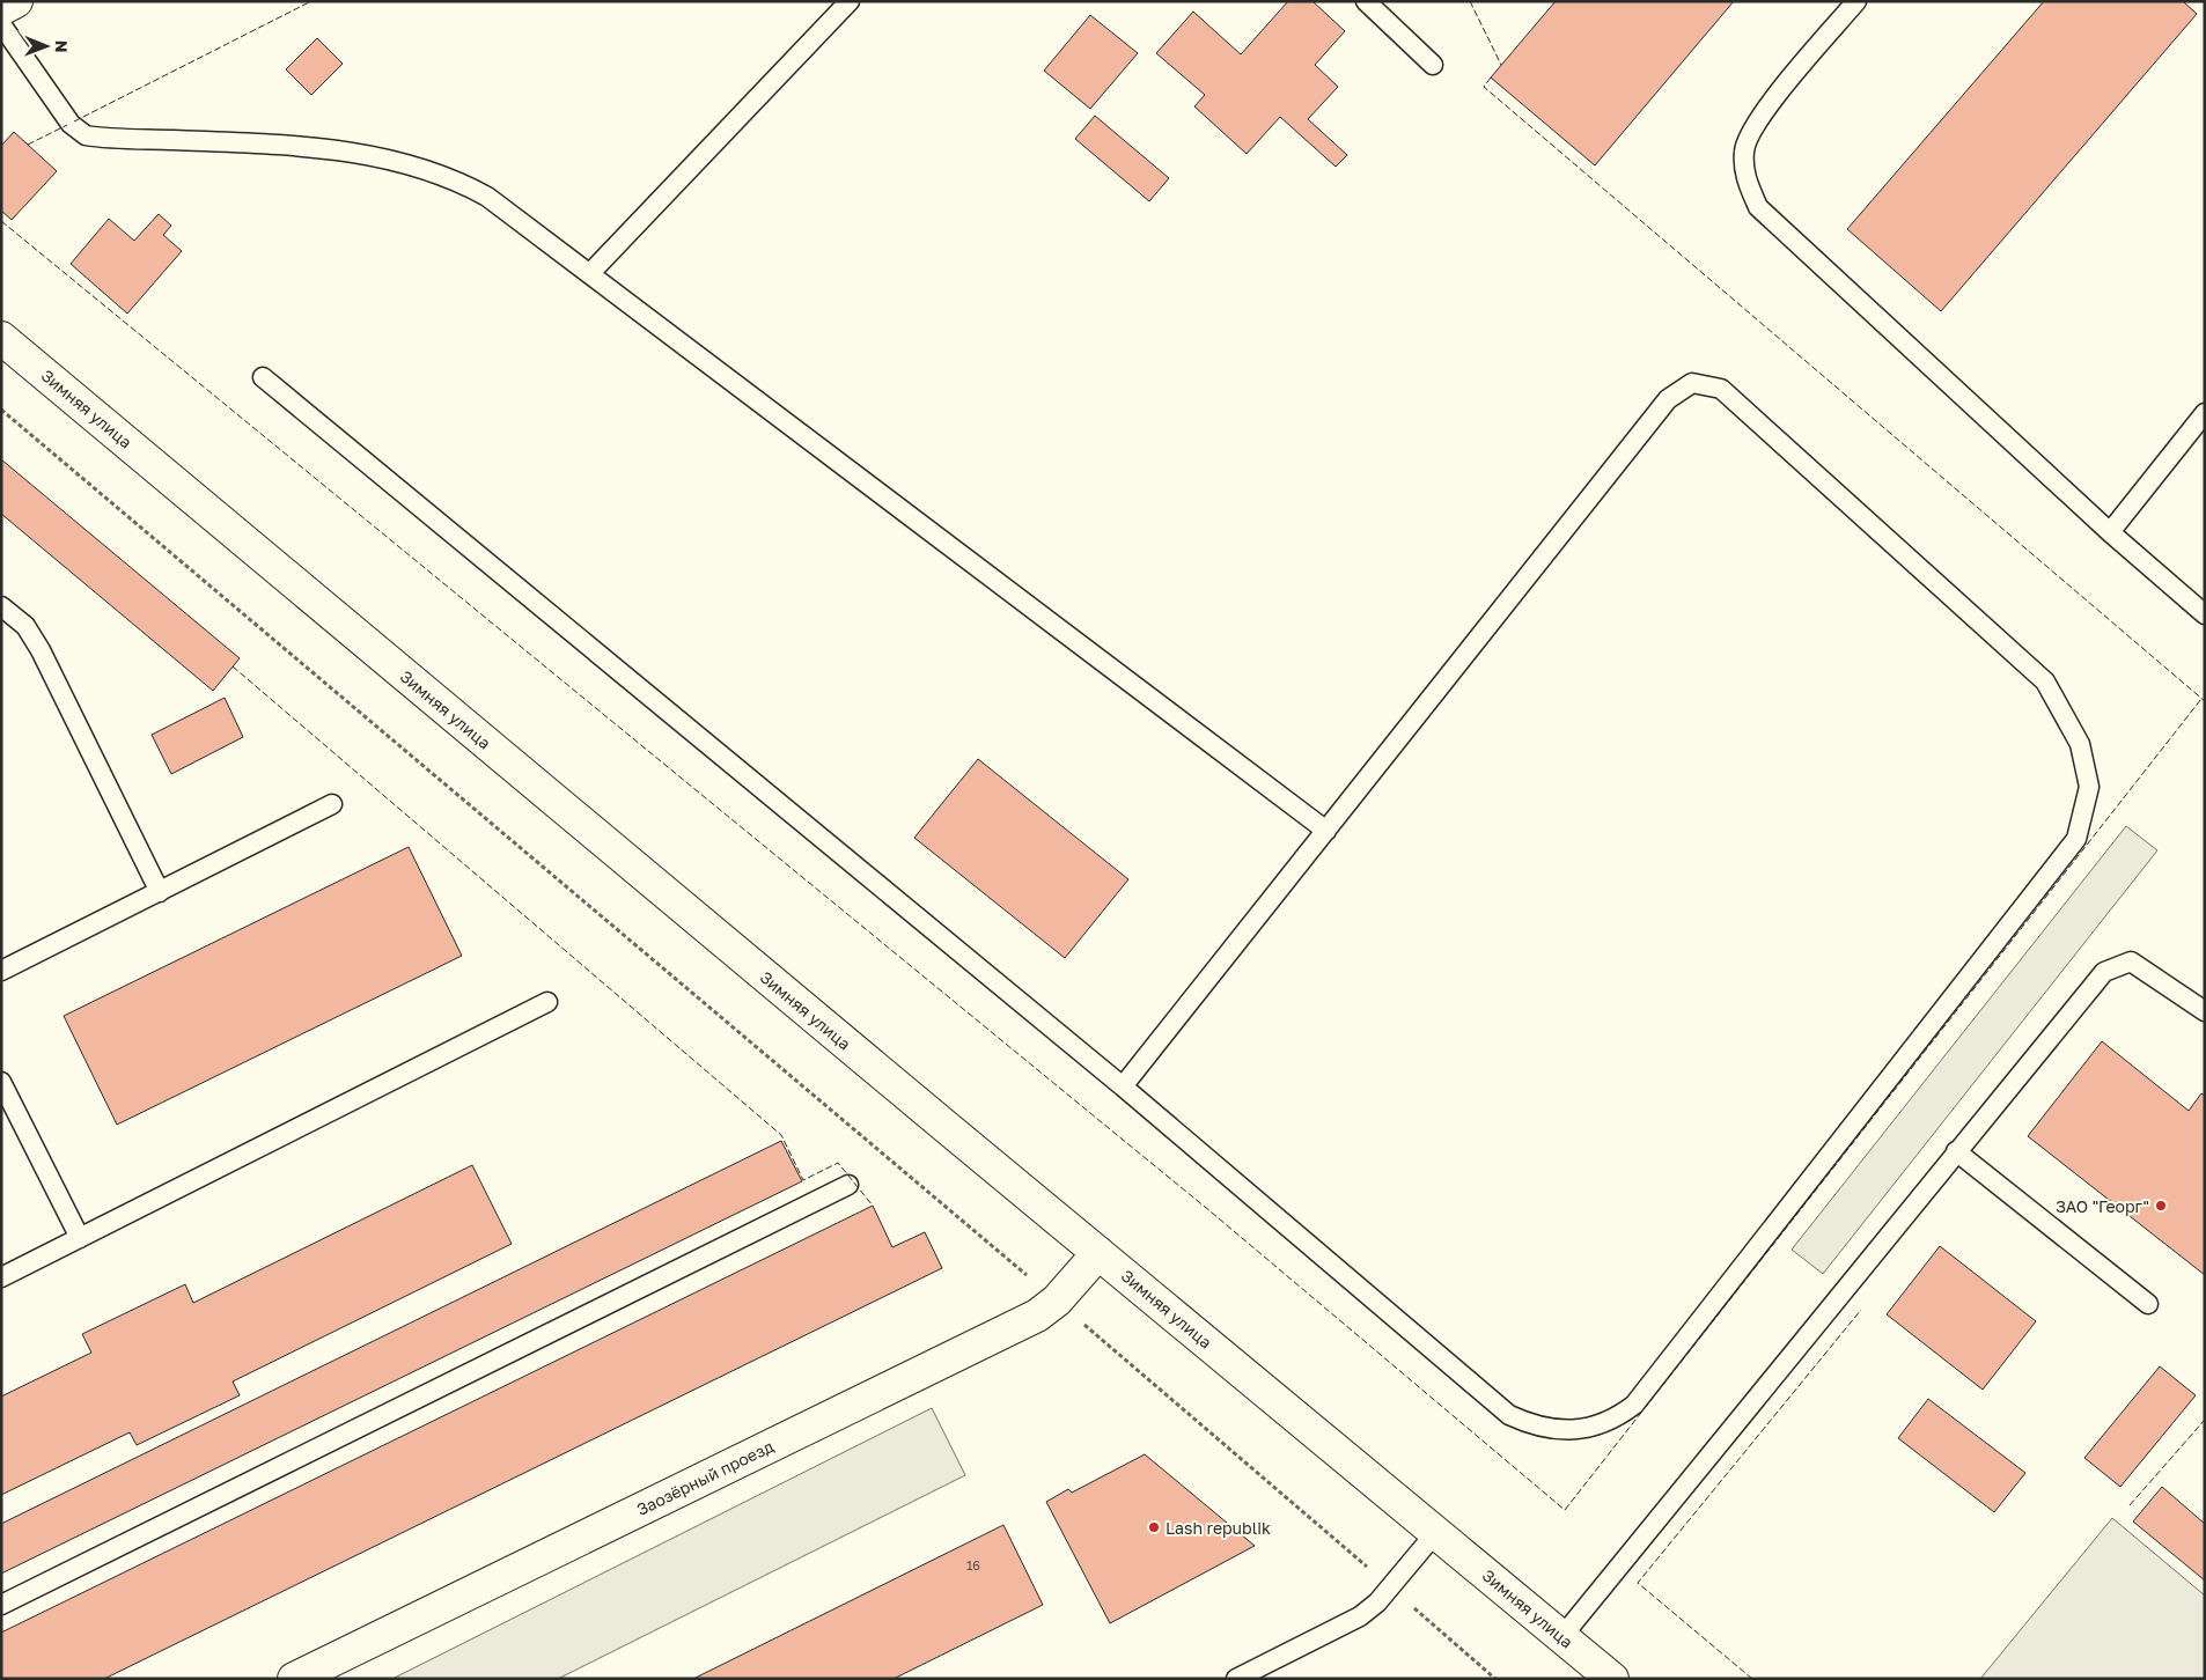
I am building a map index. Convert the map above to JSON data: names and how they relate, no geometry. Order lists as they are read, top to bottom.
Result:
{
  "streets": {
    "main road": ["Зимняя улица", "Заозёрный проезд"]
  },
  "crossings": [
    ["Зимняя улица", "Заозёрный проезд"]
  ],
  "places": ["ЗАО \"Георг\"", "Lash republik"],
  "house_numbers": ["16"],
  "north": "right"
}
